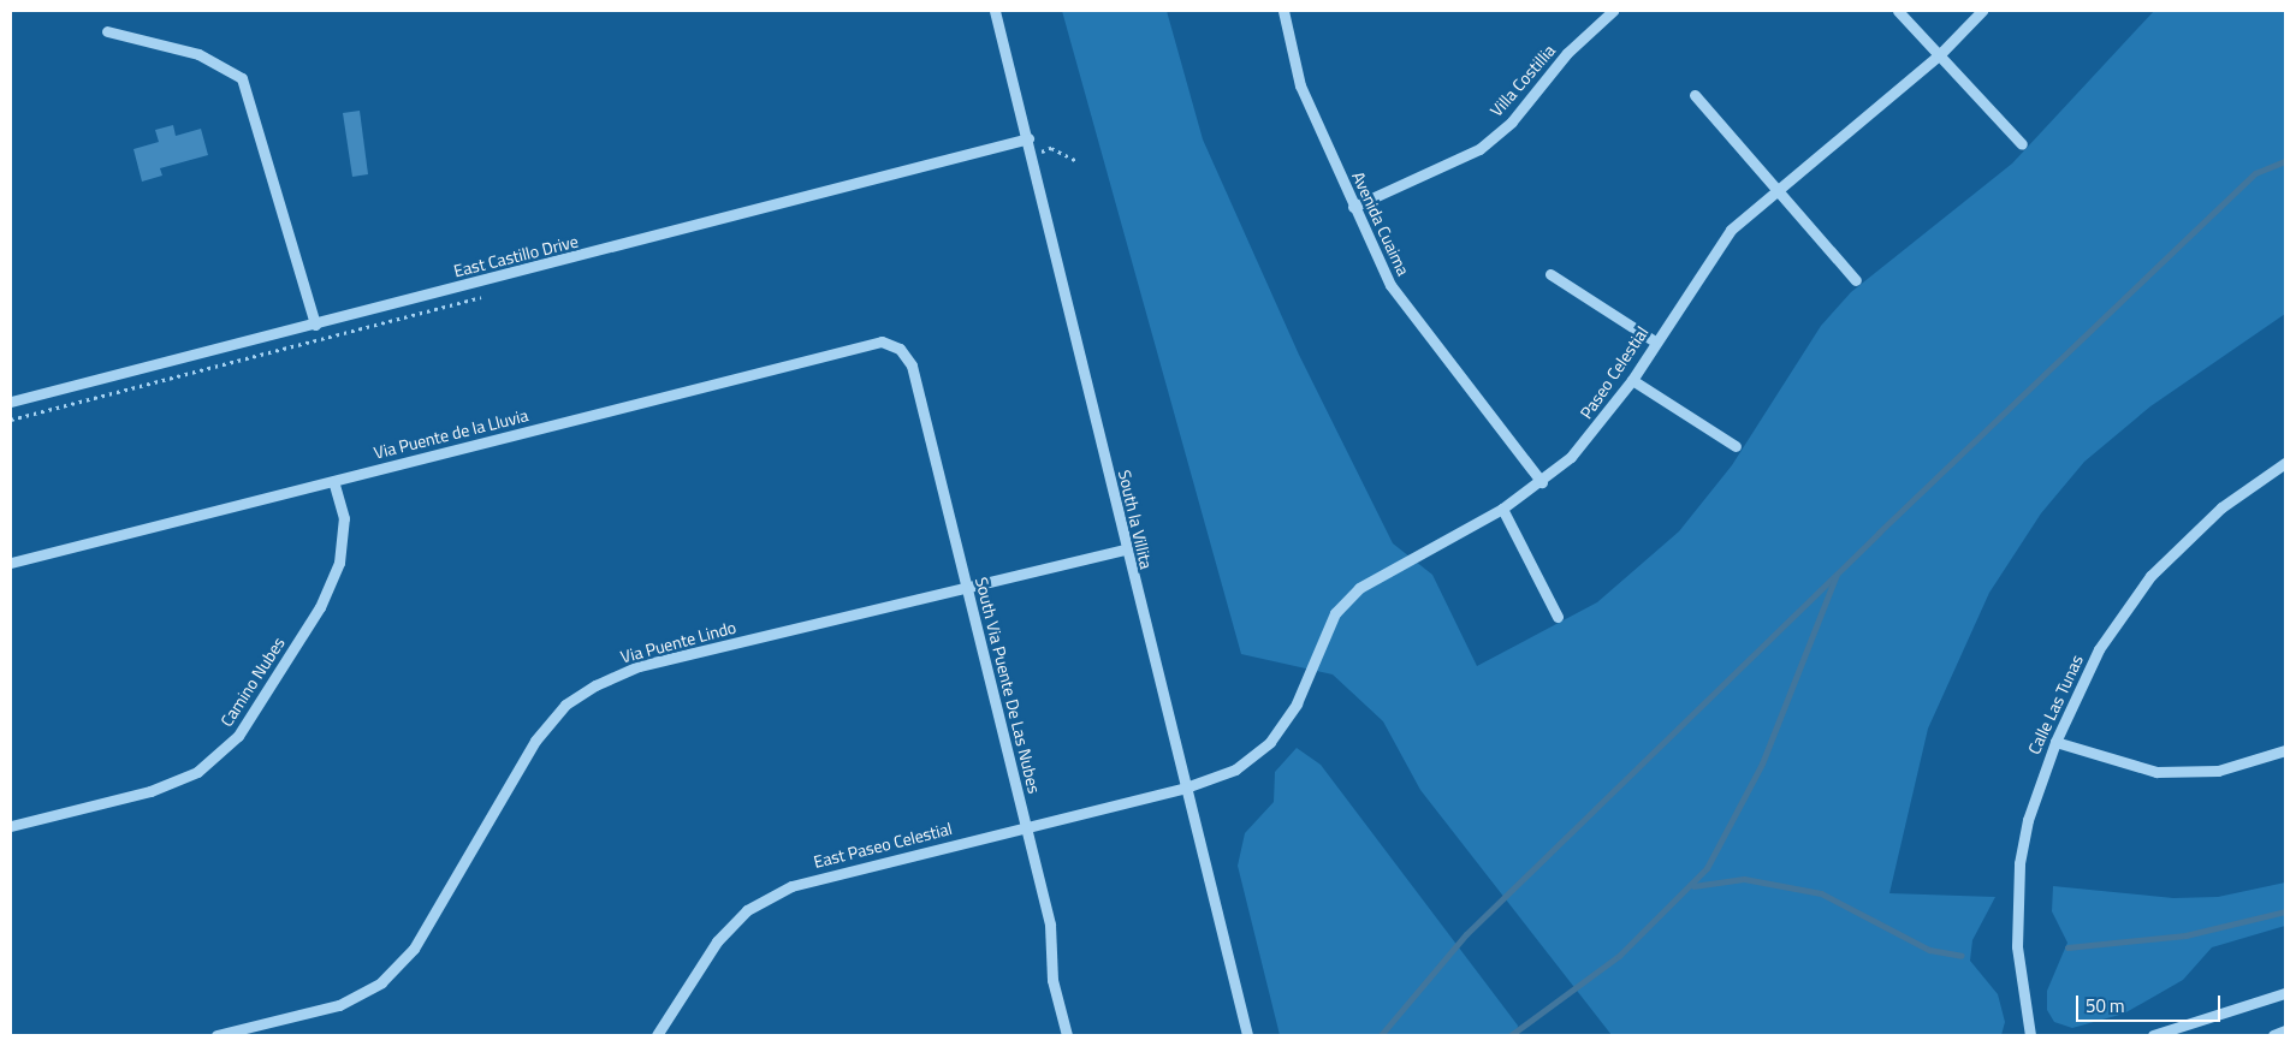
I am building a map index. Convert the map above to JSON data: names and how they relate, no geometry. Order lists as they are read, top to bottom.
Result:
{
  "streets": {
    "street": [
      "Villa Costillia",
      "Avenida Cuaima",
      "East Castillo Drive",
      "Paseo Celestial",
      "Via Puente de la Lluvia",
      "South la Villita",
      "Via Puente Lindo",
      "Camino Nubes",
      "South Via Puente De Las Nubes",
      "Calle Las Tunas",
      "East Paseo Celestial"
    ]
  },
  "crossings": [
    ["Villa Costillia", "Avenida Cuaima"],
    ["Avenida Cuaima", "Paseo Celestial"],
    ["East Castillo Drive", "South la Villita"],
    ["Paseo Celestial", "South la Villita"],
    ["Paseo Celestial", "East Paseo Celestial"],
    ["Via Puente de la Lluvia", "Camino Nubes"],
    ["Via Puente de la Lluvia", "South Via Puente De Las Nubes"],
    ["South la Villita", "Via Puente Lindo"],
    ["South la Villita", "East Paseo Celestial"],
    ["Via Puente Lindo", "South Via Puente De Las Nubes"],
    ["South Via Puente De Las Nubes", "East Paseo Celestial"]
  ],
  "scale_bar": "50 m"
}
